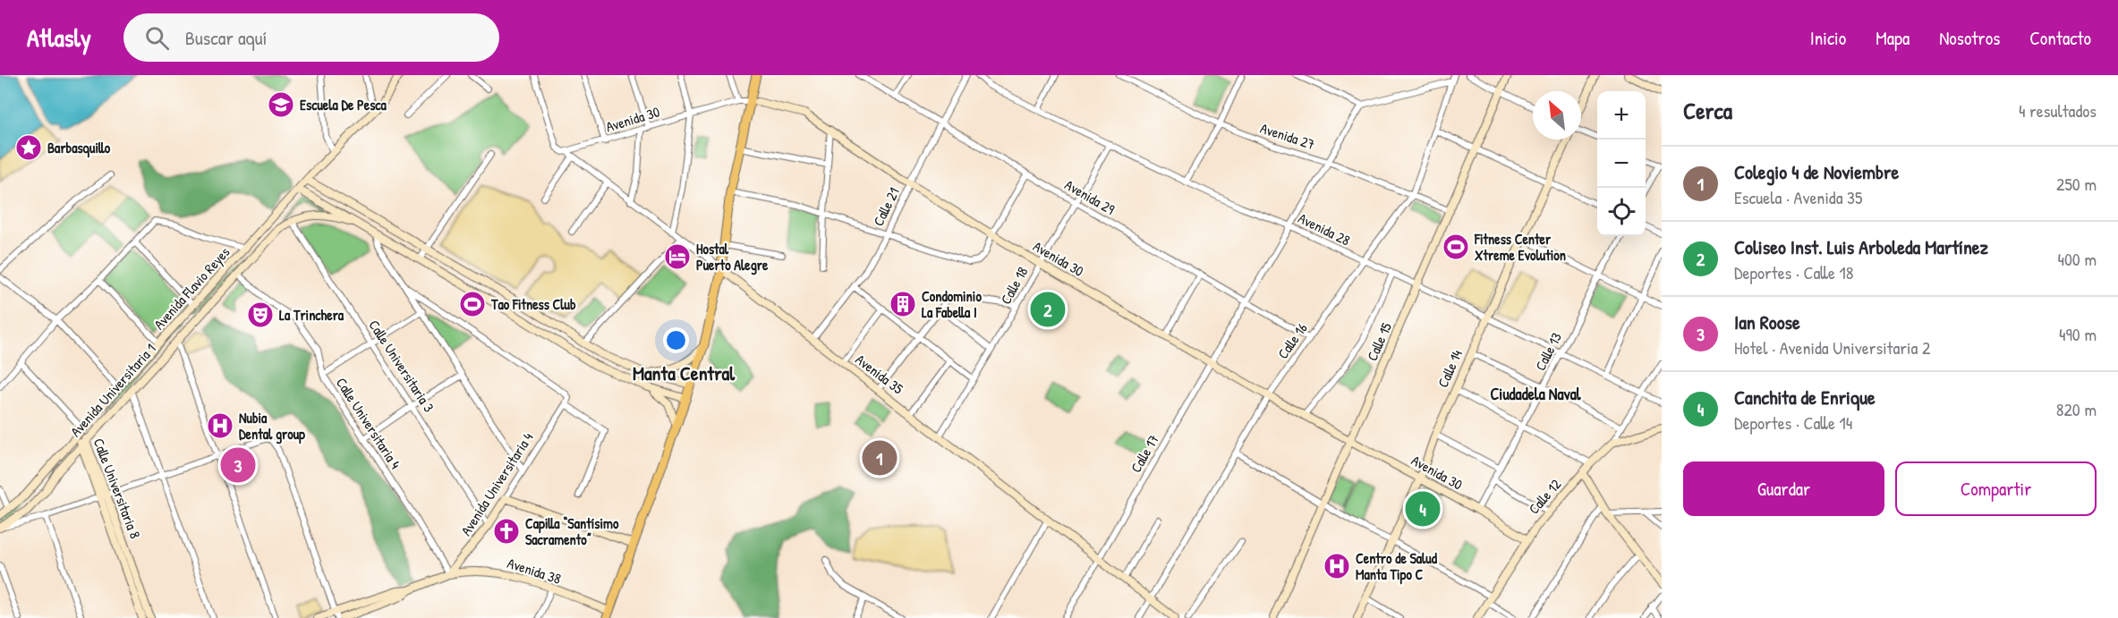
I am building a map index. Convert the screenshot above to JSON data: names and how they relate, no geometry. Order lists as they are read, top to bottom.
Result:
{
  "streets": {
    "street": [
      "Avenida 30",
      "Avenida 27",
      "Avenida 29",
      "Calle 21",
      "Avenida 28",
      "Calle 18",
      "Avenida Flavio Reyes",
      "Calle 16",
      "Calle 15",
      "Calle 13",
      "Calle Universitaria 3",
      "Calle 14",
      "Avenida 35",
      "Avenida Universitaria 1",
      "Calle Universitaria 4",
      "Calle 17",
      "Avenida Universitaria 4",
      "Calle Universitaria 8",
      "Calle 12",
      "Avenida 38"
    ]
  },
  "crossings": [
    ["Avenida 30", "Calle 21"],
    ["Avenida 30", "Calle 18"],
    ["Avenida 30", "Calle 16"],
    ["Avenida 30", "Calle 15"],
    ["Avenida 30", "Calle 13"],
    ["Avenida 30", "Calle 14"],
    ["Avenida 30", "Avenida 35"],
    ["Avenida 30", "Calle 17"],
    ["Avenida 30", "Calle 12"],
    ["Avenida 27", "Calle 16"],
    ["Avenida 27", "Calle 15"],
    ["Avenida 27", "Calle 17"],
    ["Avenida 29", "Calle 21"],
    ["Avenida 29", "Calle 18"],
    ["Avenida 29", "Calle 16"],
    ["Avenida 29", "Calle 17"],
    ["Calle 21", "Avenida 35"],
    ["Avenida 28", "Calle 18"],
    ["Avenida 28", "Calle 16"],
    ["Avenida 28", "Calle 15"],
    ["Avenida 28", "Calle 13"],
    ["Avenida 28", "Calle 14"],
    ["Avenida 28", "Calle 17"],
    ["Calle 18", "Avenida 35"],
    ["Avenida Flavio Reyes", "Calle Universitaria 8"],
    ["Calle 16", "Avenida 35"],
    ["Calle Universitaria 3", "Avenida Universitaria 1"],
    ["Calle Universitaria 3", "Avenida Universitaria 4"],
    ["Avenida 35", "Calle 17"],
    ["Avenida Universitaria 1", "Calle Universitaria 4"],
    ["Avenida Universitaria 1", "Calle Universitaria 8"],
    ["Calle Universitaria 4", "Avenida Universitaria 4"],
    ["Calle Universitaria 4", "Avenida 38"],
    ["Avenida Universitaria 4", "Avenida 38"]
  ],
  "districts": ["Manta Central", "Ciudadela Naval"],
  "places": {
    "school or university": ["Escuela De Pesca"],
    "place": ["Barbasquillo"],
    "sports": ["Fitness Center Xtreme Evolution", "Tao Fitness Club"],
    "hotel": ["Hostal Puerto Alegre"],
    "building": ["Condominio La Fabella I"],
    "theatre": ["La Trinchera"],
    "hospital": ["Nubia Dental group", "Centro de Salud Manta Tipo C"],
    "church": ["Capilla “Santísimo Sacramento”"]
  },
  "north": "top left",
  "page": {
    "header": "Atlasly",
    "search": "Buscar aquí",
    "nav": [
      "Inicio",
      "Mapa",
      "Nosotros",
      "Contacto"
    ],
    "heading": ["Cerca", "4 resultados"],
    "map_buttons": ["+", "−"],
    "list": [
      {
        "mark": "1",
        "name": "Colegio 4 de Noviembre",
        "note": "Escuela · Avenida 35",
        "value": "250 m"
      },
      {
        "mark": "2",
        "name": "Coliseo Inst. Luis Arboleda Martínez",
        "note": "Deportes · Calle 18",
        "value": "400 m"
      },
      {
        "mark": "3",
        "name": "Ian Roose",
        "note": "Hotel · Avenida Universitaria 2",
        "value": "490 m"
      },
      {
        "mark": "4",
        "name": "Canchita de Enrique",
        "note": "Deportes · Calle 14",
        "value": "820 m"
      }
    ],
    "pins": [
      "2",
      "1",
      "3",
      "4"
    ],
    "buttons": ["Guardar", "Compartir"]
  }
}
